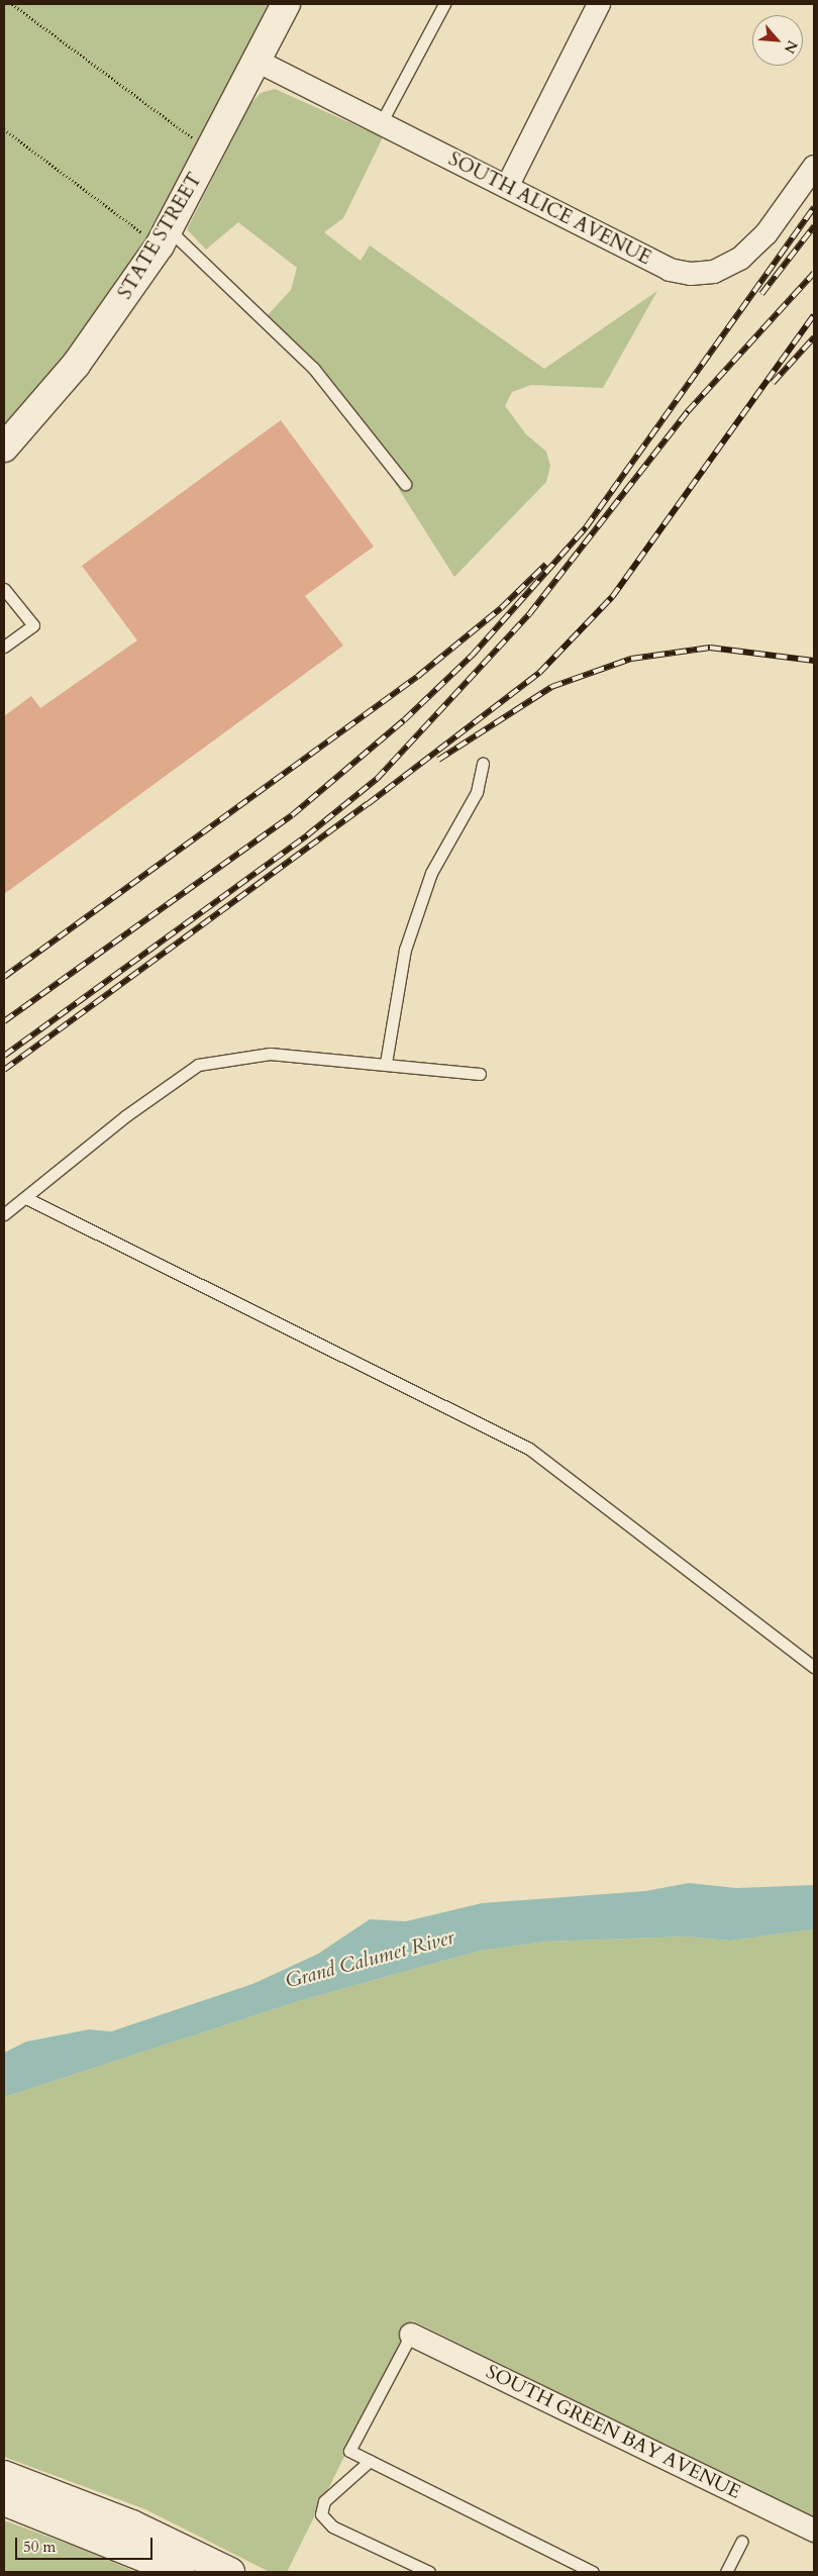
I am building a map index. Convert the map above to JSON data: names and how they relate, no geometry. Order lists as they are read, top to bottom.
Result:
{
  "streets": {
    "street": ["SOUTH ALICE AVENUE", "STATE STREET", "SOUTH GREEN BAY AVENUE"]
  },
  "crossings": [
    ["SOUTH ALICE AVENUE", "STATE STREET"]
  ],
  "water": ["Grand Calumet River"],
  "scale_bar": "50 m",
  "north": "bottom right"
}
